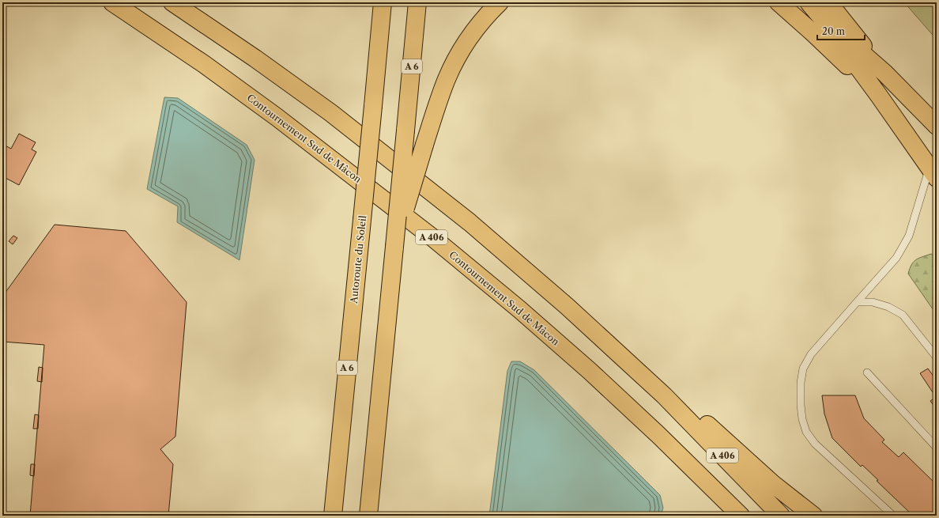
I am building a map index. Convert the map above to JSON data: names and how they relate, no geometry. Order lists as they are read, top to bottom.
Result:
{
  "streets": {
    "highway": [
      "A 6",
      "Contournement Sud de Mâcon",
      "A 406",
      "Autoroute du Soleil"
    ]
  },
  "scale_bar": "20 m"
}
